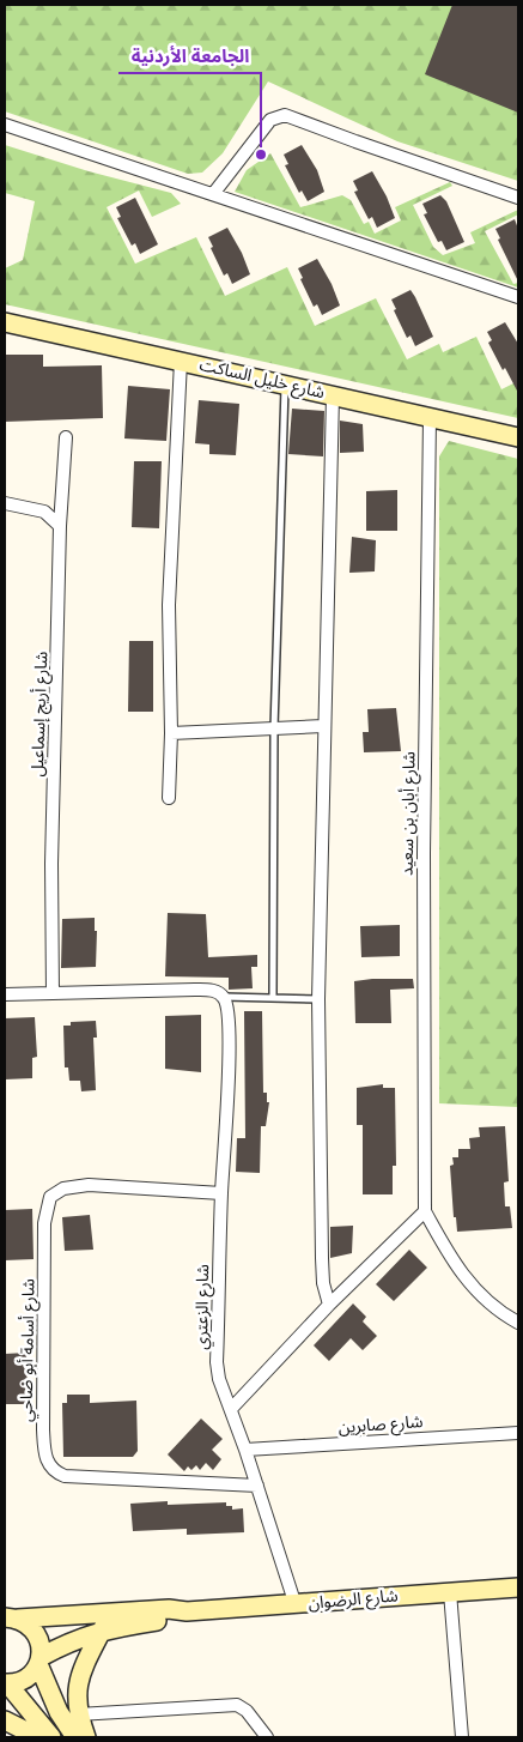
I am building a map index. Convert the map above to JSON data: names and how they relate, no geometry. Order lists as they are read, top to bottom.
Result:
{
  "streets": {
    "main road": ["شارع خليل الساكت", "شارع الرضوان"],
    "street": [
      "شارع أريج إسماعيل",
      "شارع أبان بن سعيد",
      "شارع الزعتري",
      "شارع أسامة أبو ضاحي",
      "شارع صابرين"
    ]
  },
  "crossings": [
    ["شارع خليل الساكت", "شارع أبان بن سعيد"],
    ["شارع الزعتري", "شارع أسامة أبو ضاحي"],
    ["شارع الزعتري", "شارع صابرين"],
    ["شارع الزعتري", "شارع الرضوان"]
  ],
  "places": ["الجامعة الأردنية"]
}
